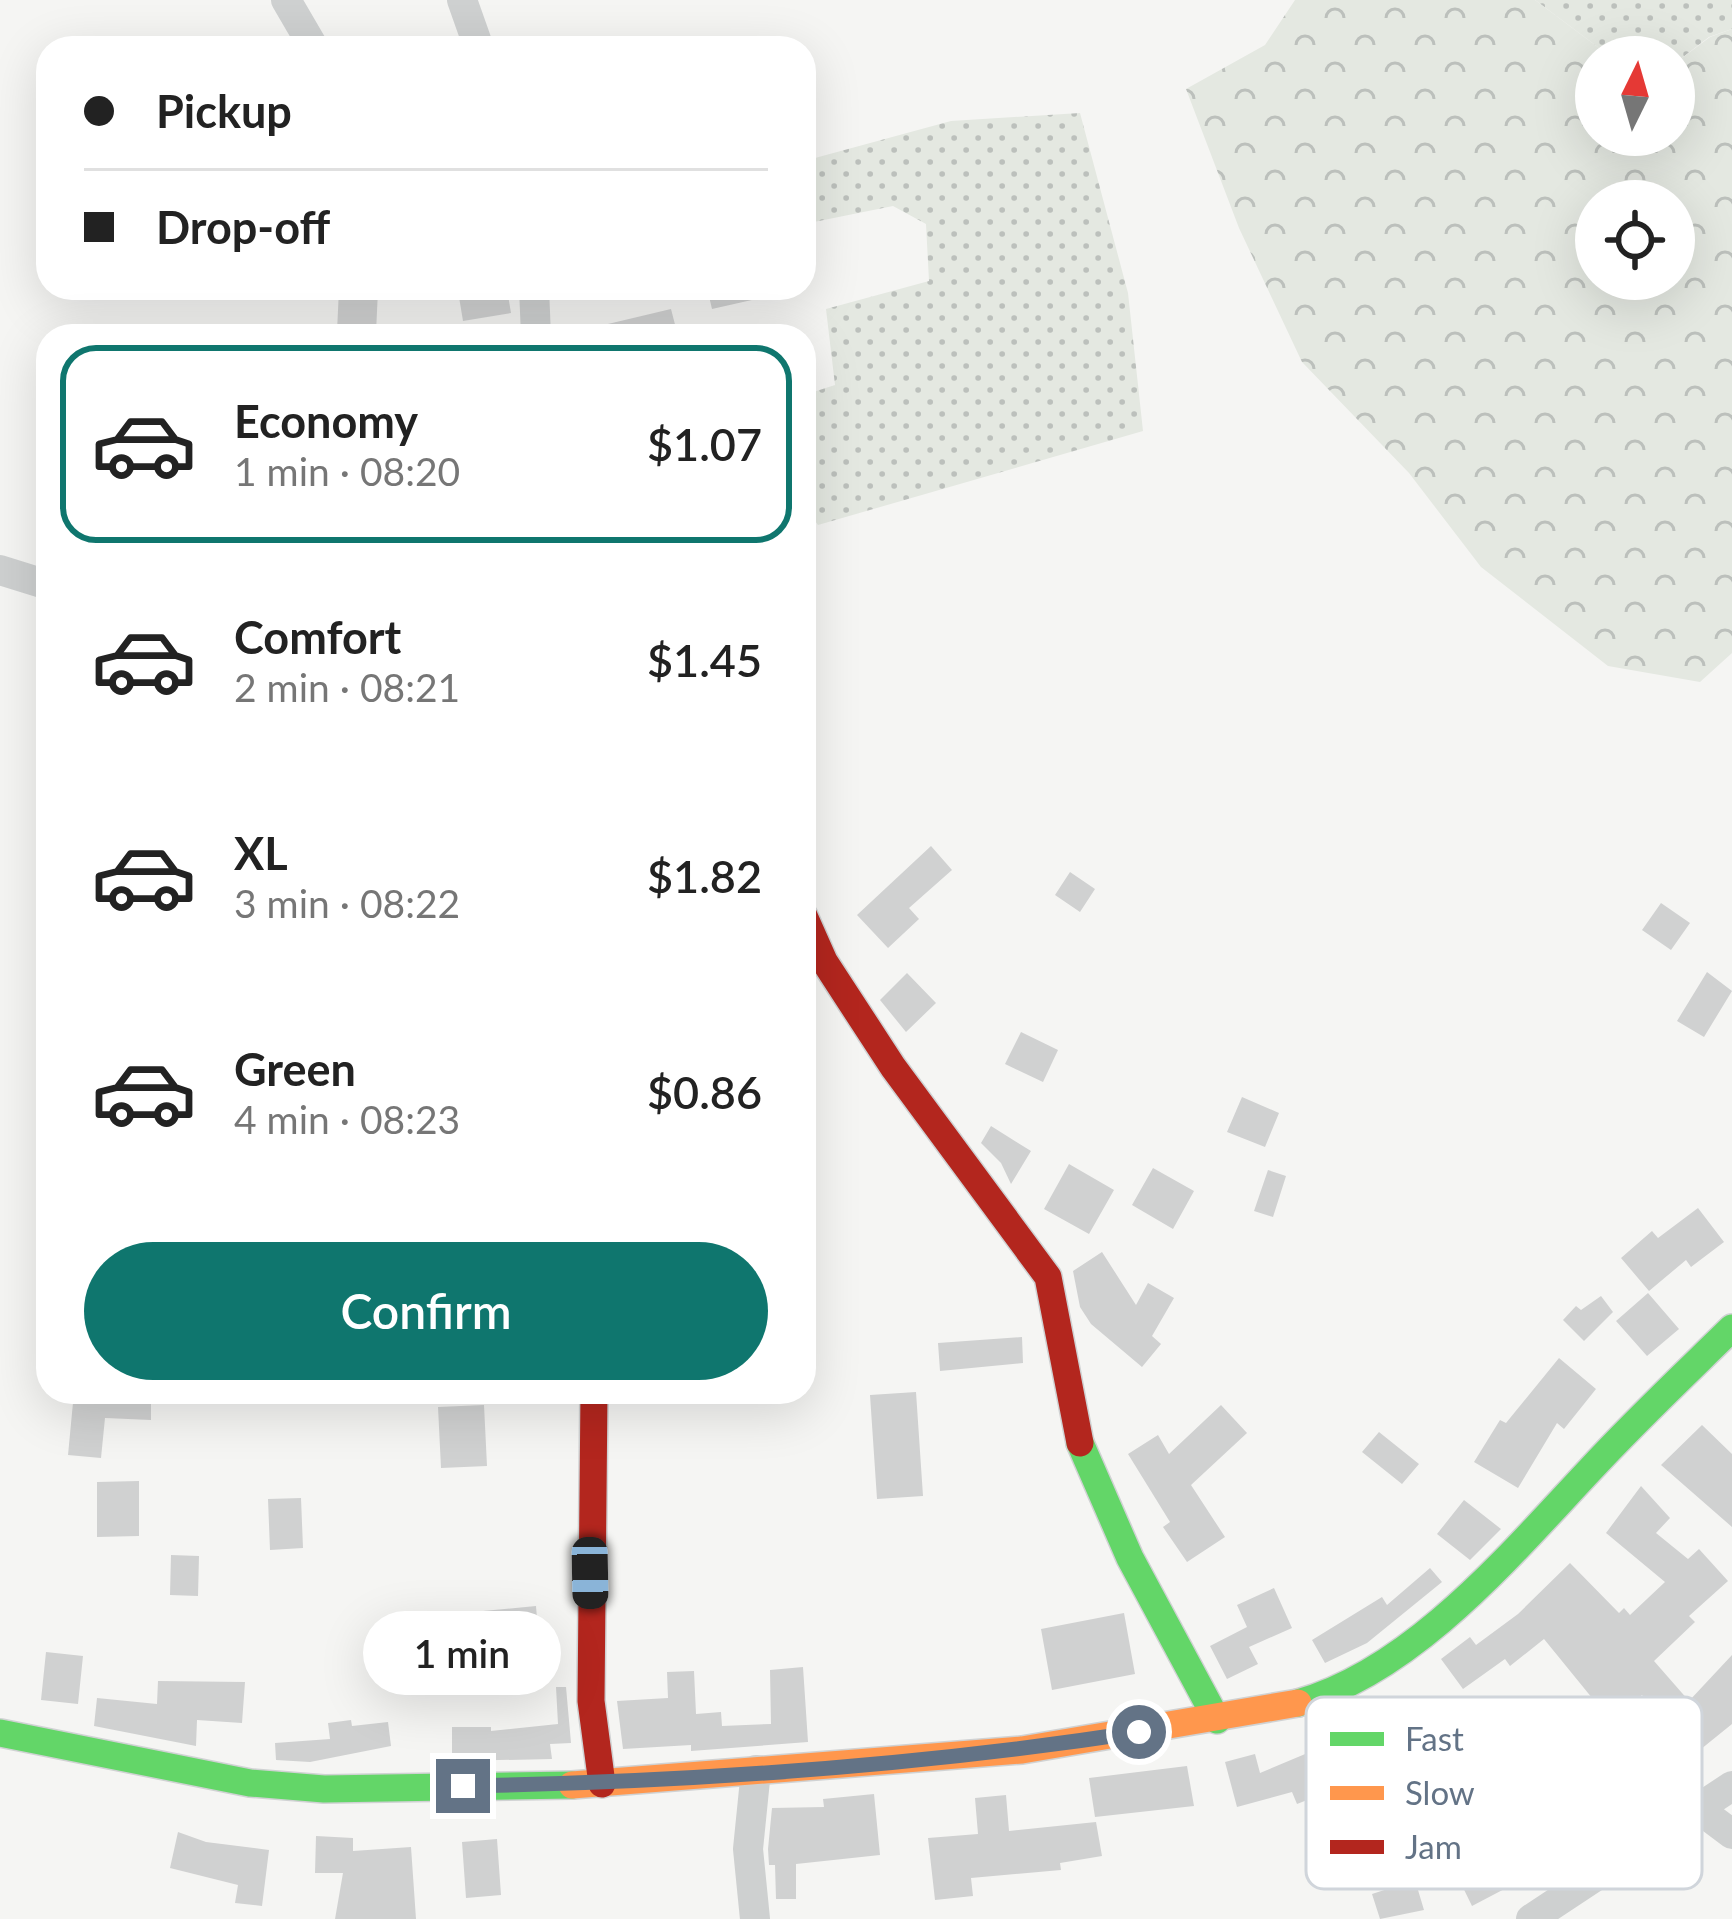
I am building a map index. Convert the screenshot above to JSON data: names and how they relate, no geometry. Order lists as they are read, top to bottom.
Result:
{
  "legend": ["Fast", "Slow", "Jam"],
  "north": "top",
  "page": {
    "banner": ["Pickup", "Drop-off"],
    "list": [
      {
        "name": "Economy",
        "note": "1 min · 08:20",
        "value": "$1.07"
      },
      {
        "name": "Comfort",
        "note": "2 min · 08:21",
        "value": "$1.45"
      },
      {
        "name": "XL",
        "note": "3 min · 08:22",
        "value": "$1.82"
      },
      {
        "name": "Green",
        "note": "4 min · 08:23",
        "value": "$0.86"
      }
    ],
    "buttons": "Confirm",
    "bubble": "1 min"
  }
}
